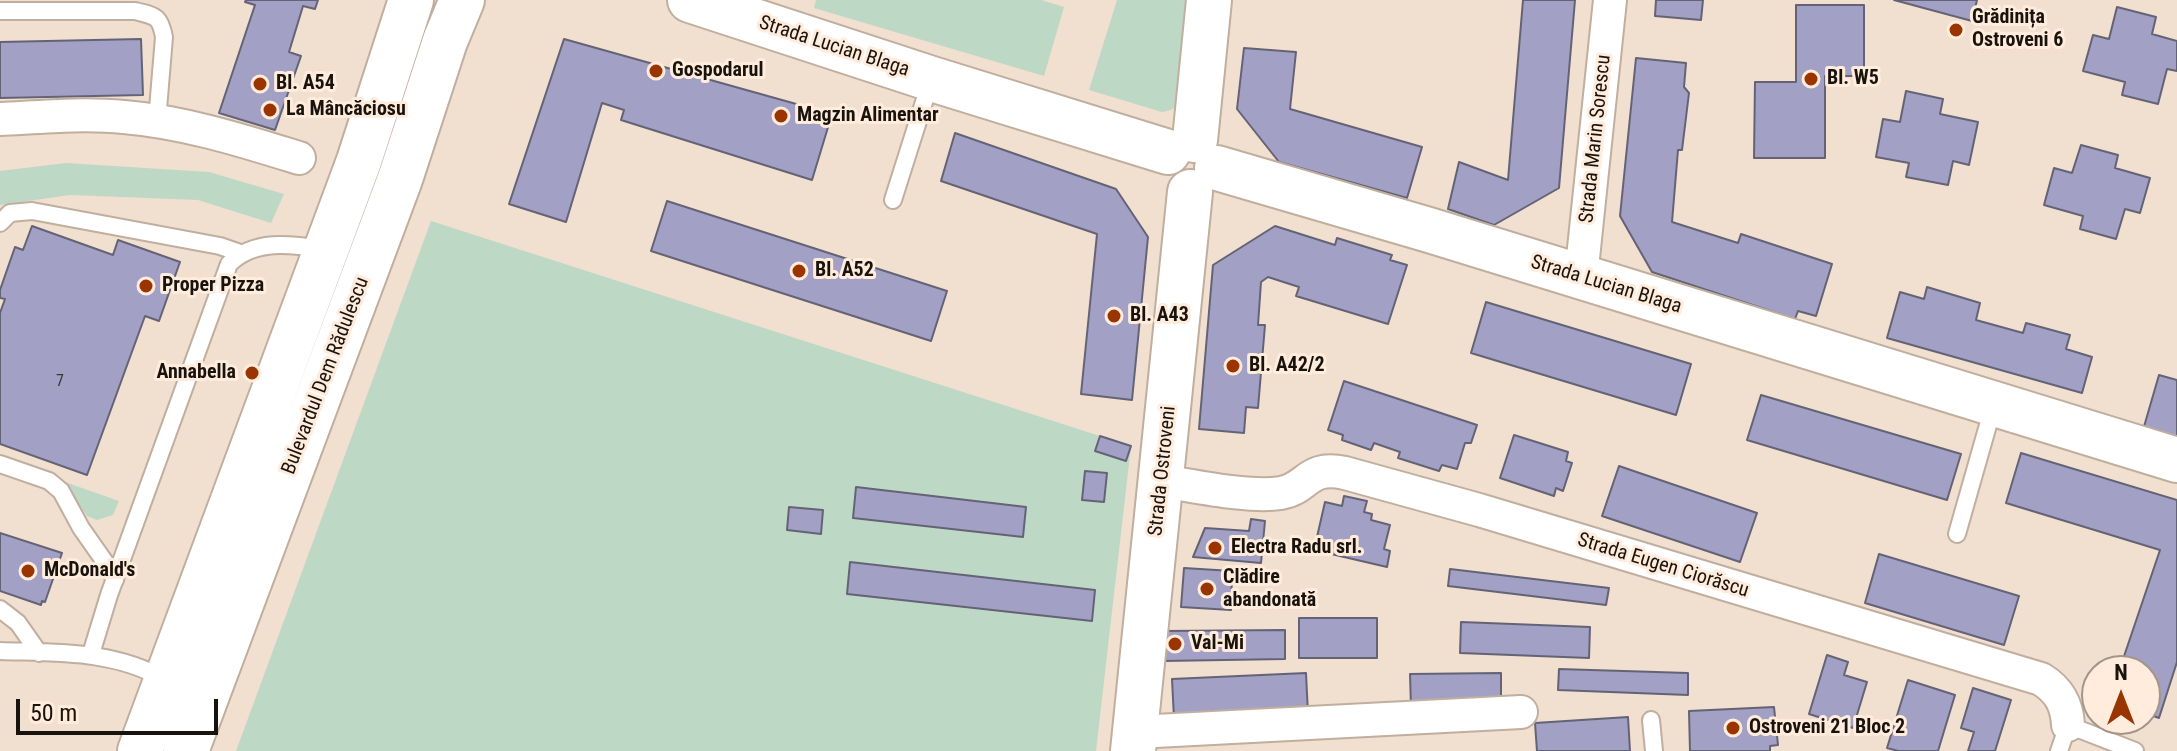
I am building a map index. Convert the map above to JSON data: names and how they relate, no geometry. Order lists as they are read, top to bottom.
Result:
{
  "streets": {
    "street": [
      "Strada Lucian Blaga",
      "Strada Marin Sorescu",
      "Bulevardul Dem Rădulescu",
      "Strada Ostroveni",
      "Strada Eugen Ciorăscu"
    ]
  },
  "crossings": [
    ["Strada Lucian Blaga", "Strada Marin Sorescu"],
    ["Strada Lucian Blaga", "Strada Ostroveni"],
    ["Strada Ostroveni", "Strada Eugen Ciorăscu"]
  ],
  "places": [
    "Grădinița Ostroveni 6",
    "Gospodarul",
    "Bl. W5",
    "Bl. A54",
    "La Mâncăciosu",
    "Magzin Alimentar",
    "Bl. A52",
    "Proper Pizza",
    "Bl. A43",
    "Bl. A42/2",
    "Annabella",
    "Electra Radu srl.",
    "McDonald's",
    "Clădire abandonată",
    "Val-Mi",
    "Ostroveni 21 Bloc 2"
  ],
  "house_numbers": ["7"],
  "scale_bar": "50 m",
  "north": "top"
}
